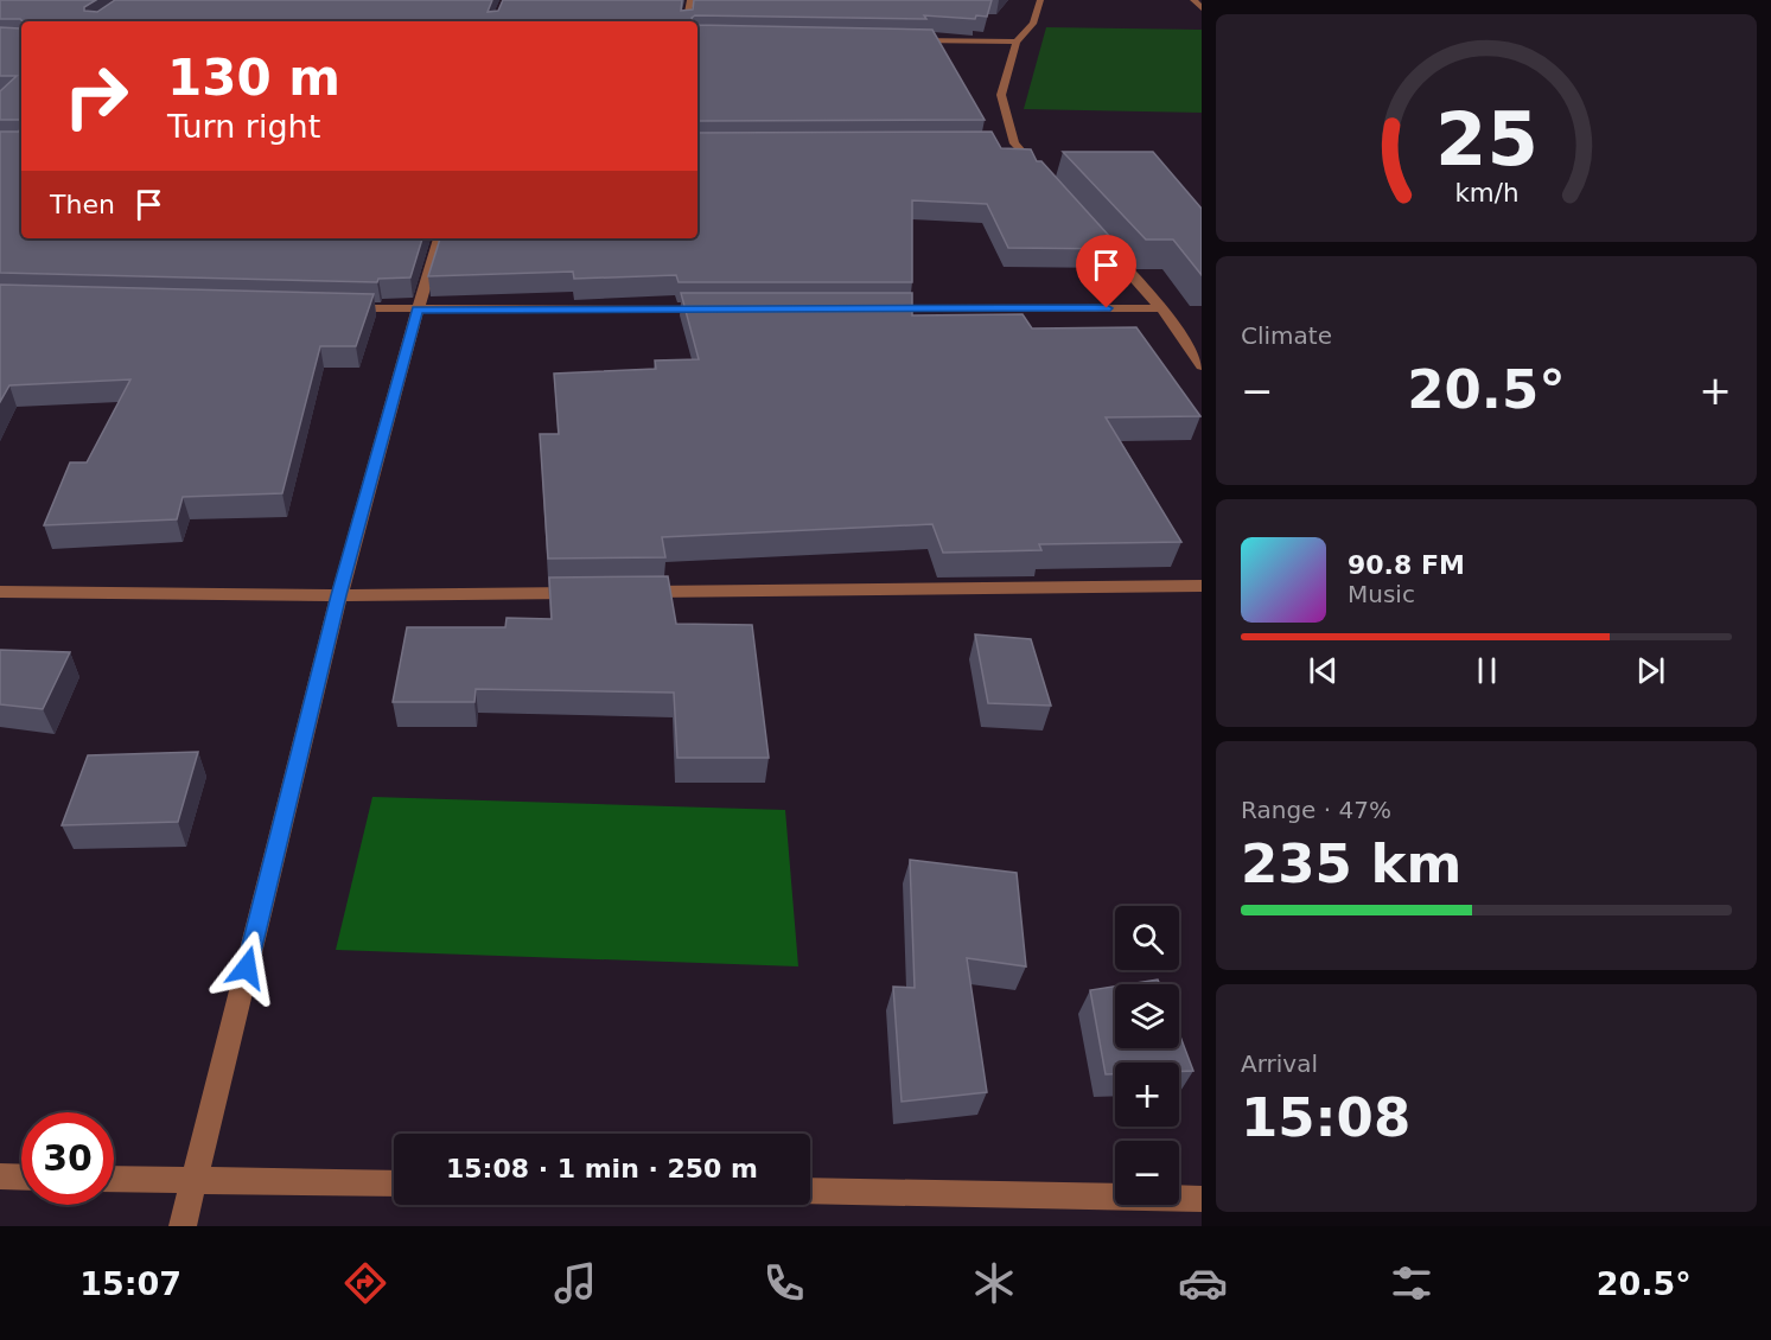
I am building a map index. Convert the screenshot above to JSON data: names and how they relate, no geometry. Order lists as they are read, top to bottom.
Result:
{
  "page": {
    "turn": ["130 m", "Turn right"],
    "then": "Then",
    "tile": [
      "Climate",
      ["Range · 47%", "235 km"],
      ["Arrival", "15:08"]
    ],
    "heat": ["−", "20.5°", "+"],
    "song": ["90.8 FM", "Music"],
    "map_buttons": ["+", "−"],
    "limit": "30",
    "trip": "15:08 · 1 min · 250 m",
    "tabs": ["15:07", "20.5°"],
    "gauge": ["25", "km/h"]
  }
}
